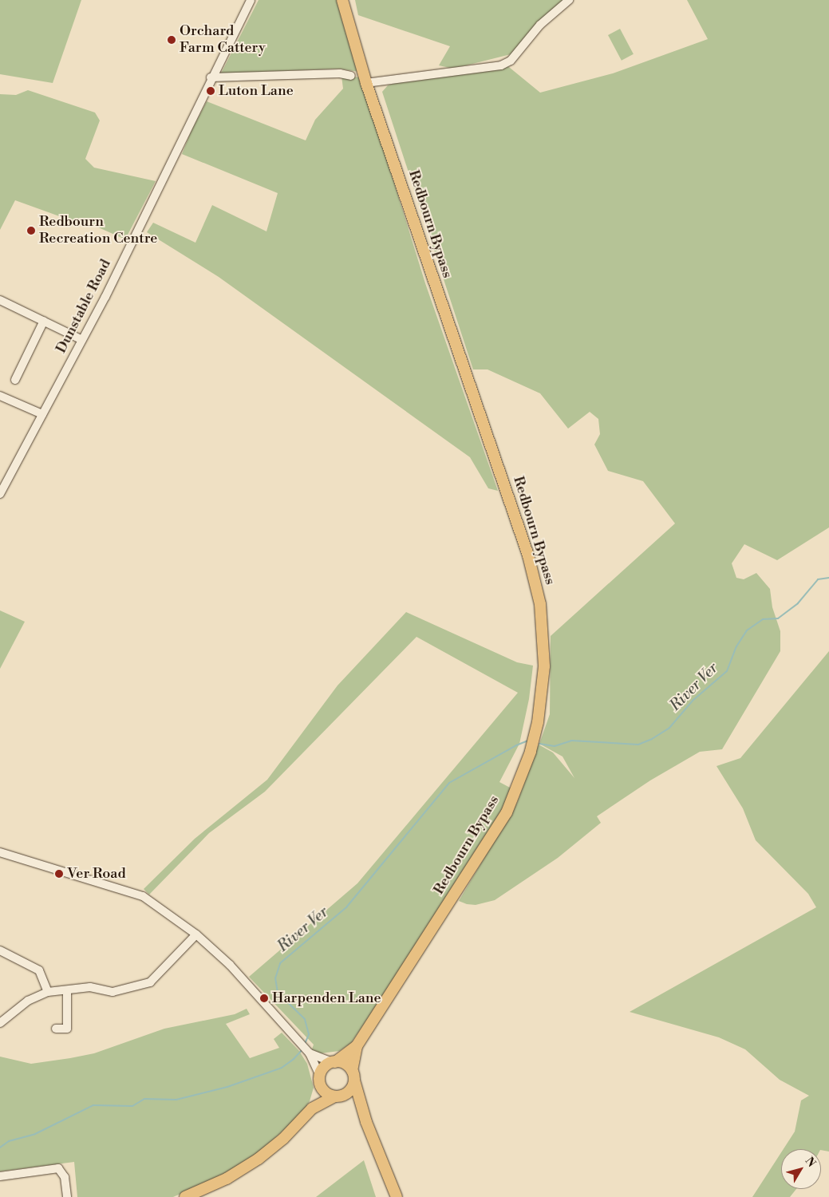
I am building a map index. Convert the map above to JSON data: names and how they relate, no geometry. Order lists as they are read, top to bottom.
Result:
{
  "streets": {
    "main road": ["Redbourn Bypass"],
    "street": ["Dunstable Road"]
  },
  "water": ["River Ver"],
  "places": [
    "Orchard Farm Cattery",
    "Luton Lane",
    "Redbourn Recreation Centre",
    "Ver Road",
    "Harpenden Lane"
  ],
  "north": "top right"
}
